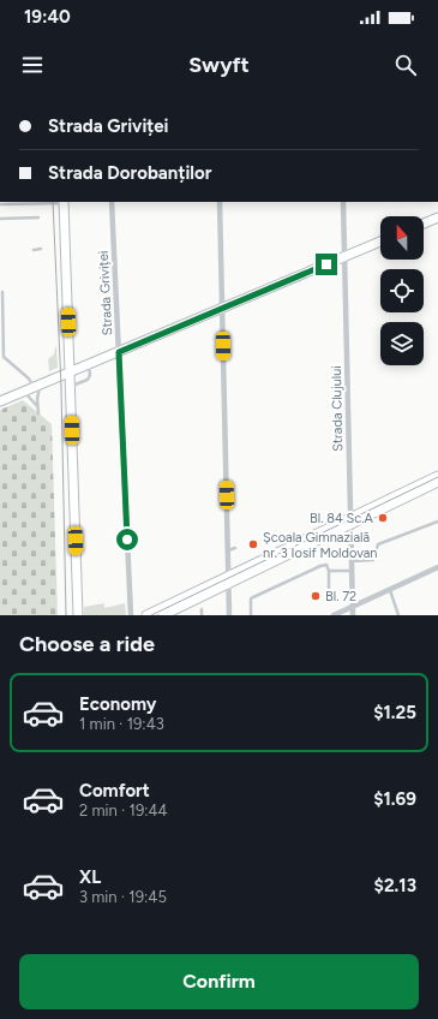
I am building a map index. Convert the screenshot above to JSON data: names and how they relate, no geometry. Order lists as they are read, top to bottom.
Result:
{
  "streets": {
    "street": ["Strada Griviței", "Strada Clujului"]
  },
  "places": ["Bl. 84 Sc.A", "Școala Gimnazială nr. 3 Iosif Moldovan", "Bl. 72"],
  "north": "top",
  "page": {
    "status": "19:40",
    "header": "Swyft",
    "banner": ["Strada Griviței", "Strada Dorobanților"],
    "heading": "Choose a ride",
    "list": [
      {
        "name": "Economy",
        "note": "1 min · 19:43",
        "value": "$1.25"
      },
      {
        "name": "Comfort",
        "note": "2 min · 19:44",
        "value": "$1.69"
      },
      {
        "name": "XL",
        "note": "3 min · 19:45",
        "value": "$2.13"
      }
    ],
    "buttons": "Confirm"
  }
}
